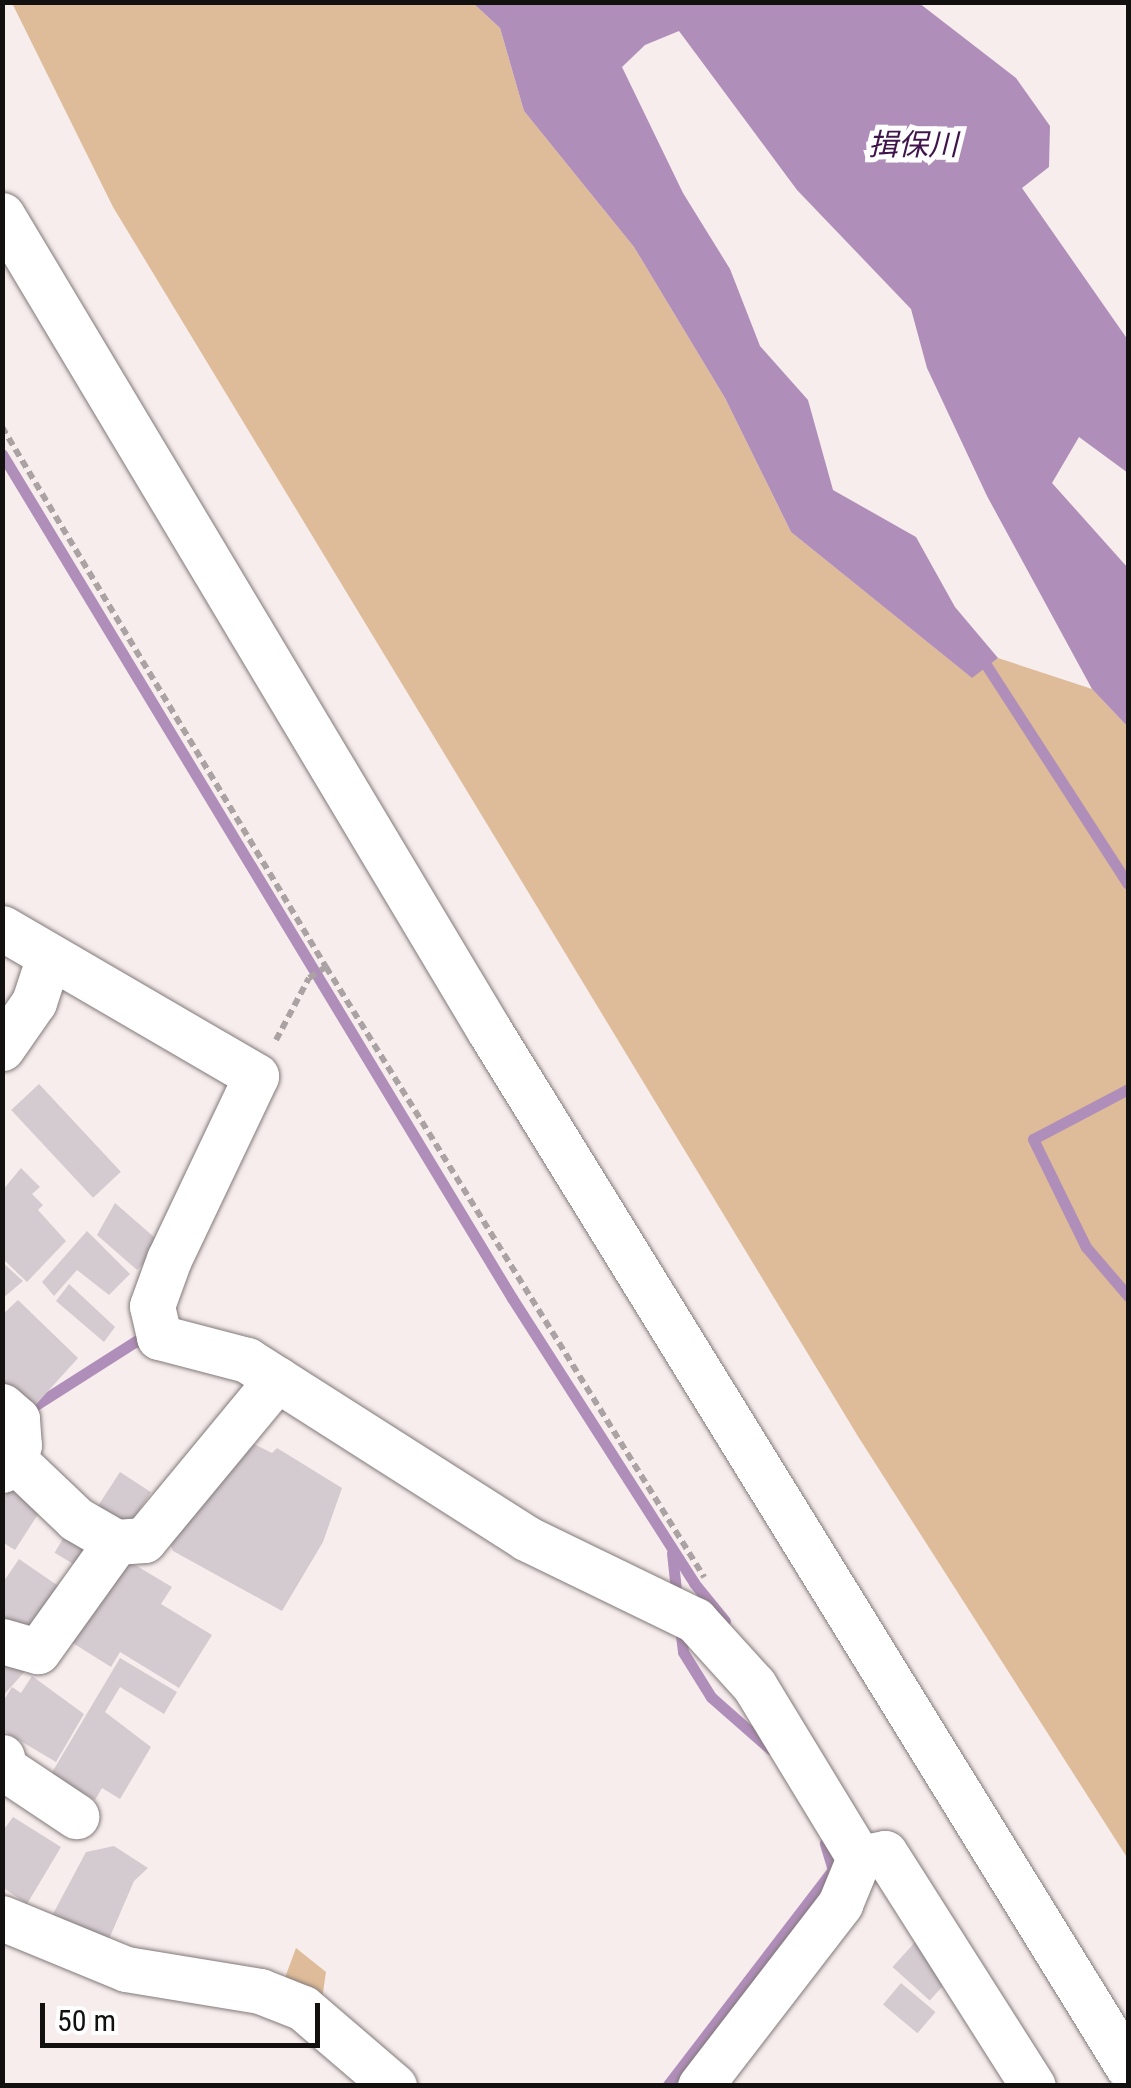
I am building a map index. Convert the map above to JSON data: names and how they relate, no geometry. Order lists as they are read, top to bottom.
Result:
{
  "water": ["揖保川"],
  "scale_bar": "50 m"
}
